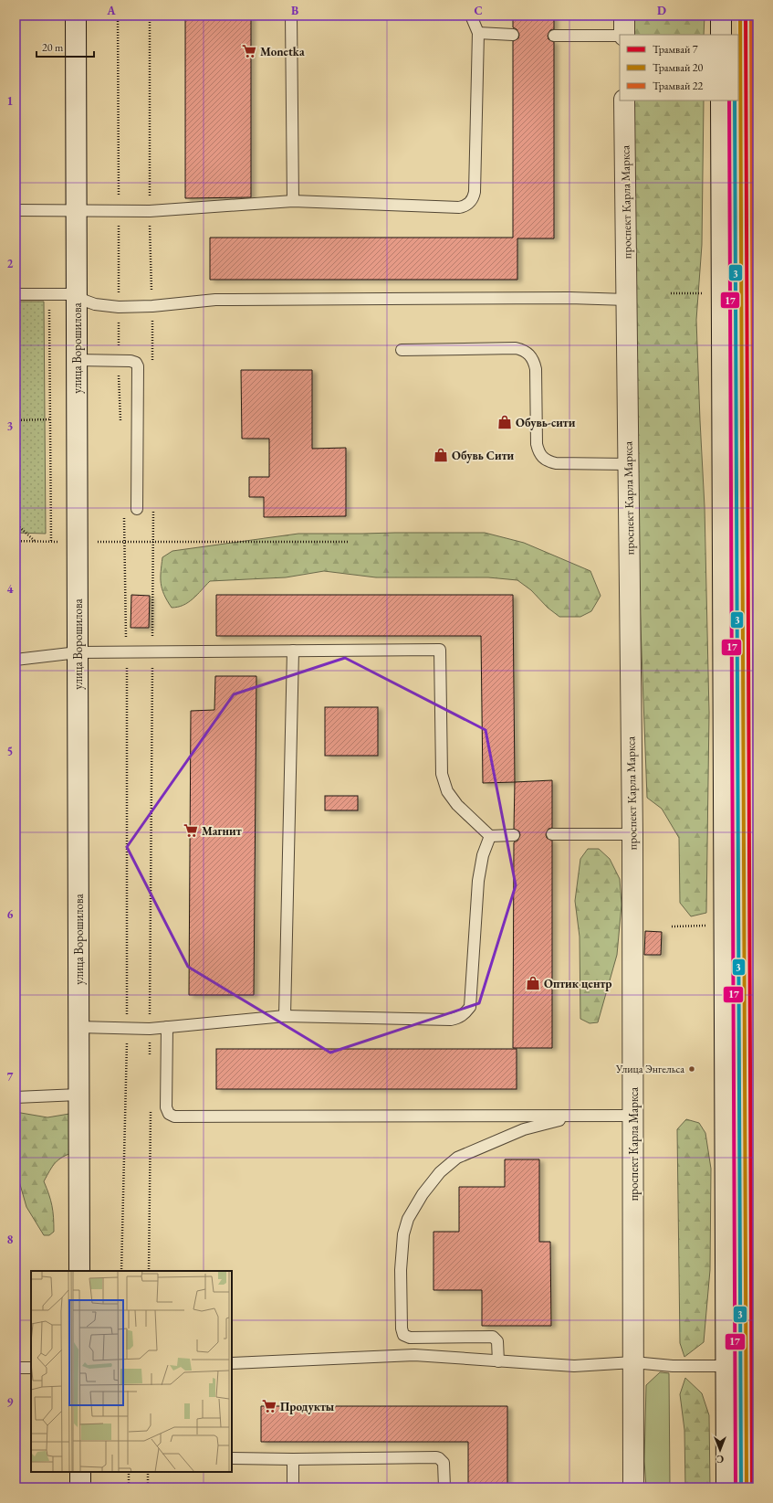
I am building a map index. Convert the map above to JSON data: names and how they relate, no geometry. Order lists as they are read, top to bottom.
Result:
{
  "streets": {
    "main road": ["проспект Карла Маркса", "улица Ворошилова"]
  },
  "places": {
    "supermarket": ["Monetka", "Магнит", "Продукты"],
    "shop": ["Обувь-сити", "Обувь Сити", "Оптик центр"],
    "other": ["Улица Энгельса"]
  },
  "lines": [
    "tram line 7",
    "tram line 20",
    "tram line 22",
    "transit line 9",
    "transit line 3",
    "transit line 17"
  ],
  "legend": ["Трамвай 7", "Трамвай 20", "Трамвай 22"],
  "scale_bar": "20 m",
  "north": "bottom",
  "grid": {
    "columns": [
      "A",
      "B",
      "C",
      "D"
    ],
    "rows": [
      "1",
      "2",
      "3",
      "4",
      "5",
      "6",
      "7",
      "8",
      "9"
    ]
  }
}
